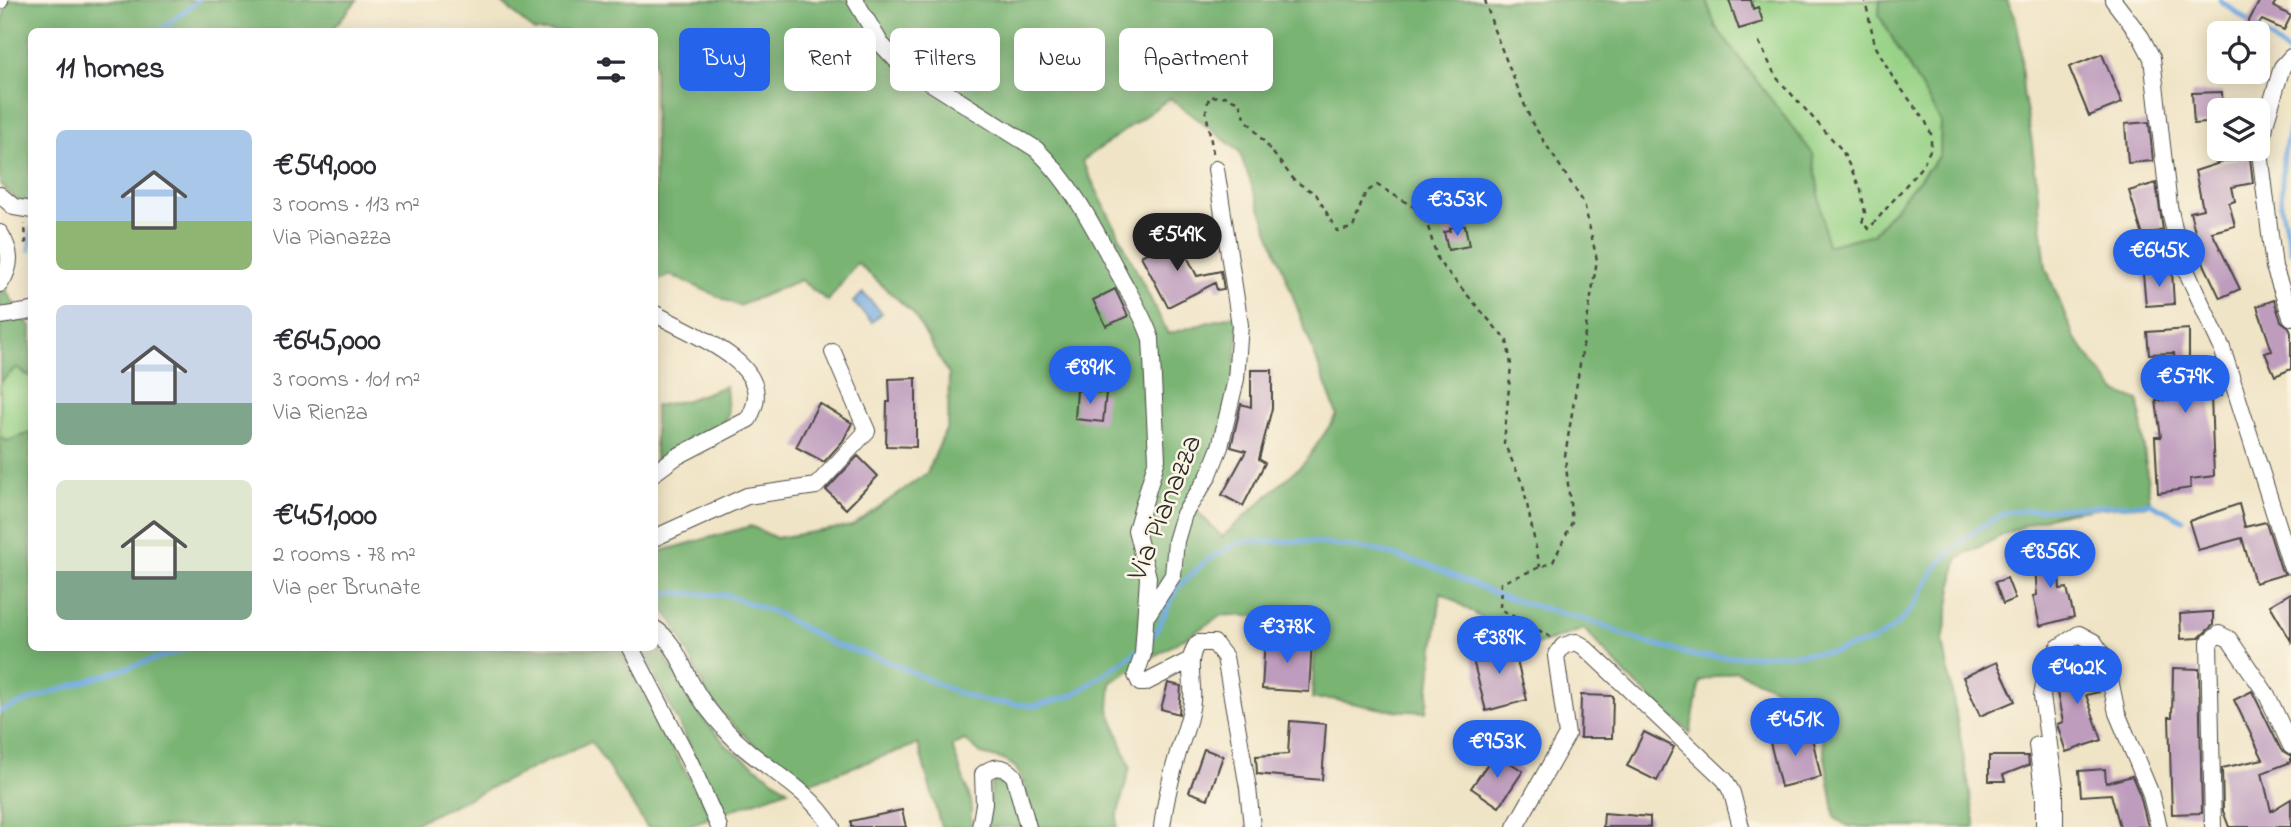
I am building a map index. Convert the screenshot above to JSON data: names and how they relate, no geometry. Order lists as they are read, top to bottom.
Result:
{
  "streets": {
    "street": ["Via Pianazza"]
  },
  "page": {
    "chip": [
      "Buy",
      "Rent",
      "Filters",
      "New",
      "Apartment"
    ],
    "heading": "11 homes",
    "list": [
      {
        "name": "€549,000",
        "note": "3 rooms · 113 m² · Via Pianazza"
      },
      {
        "name": "€645,000",
        "note": "3 rooms · 101 m² · Via Rienza"
      },
      {
        "name": "€451,000",
        "note": "2 rooms · 78 m² · Via per Brunate"
      }
    ],
    "price": [
      "€353K",
      "€549K",
      "€645K",
      "€891K",
      "€579K",
      "€856K",
      "€378K",
      "€389K",
      "€402K",
      "€451K",
      "€953K"
    ]
  }
}
